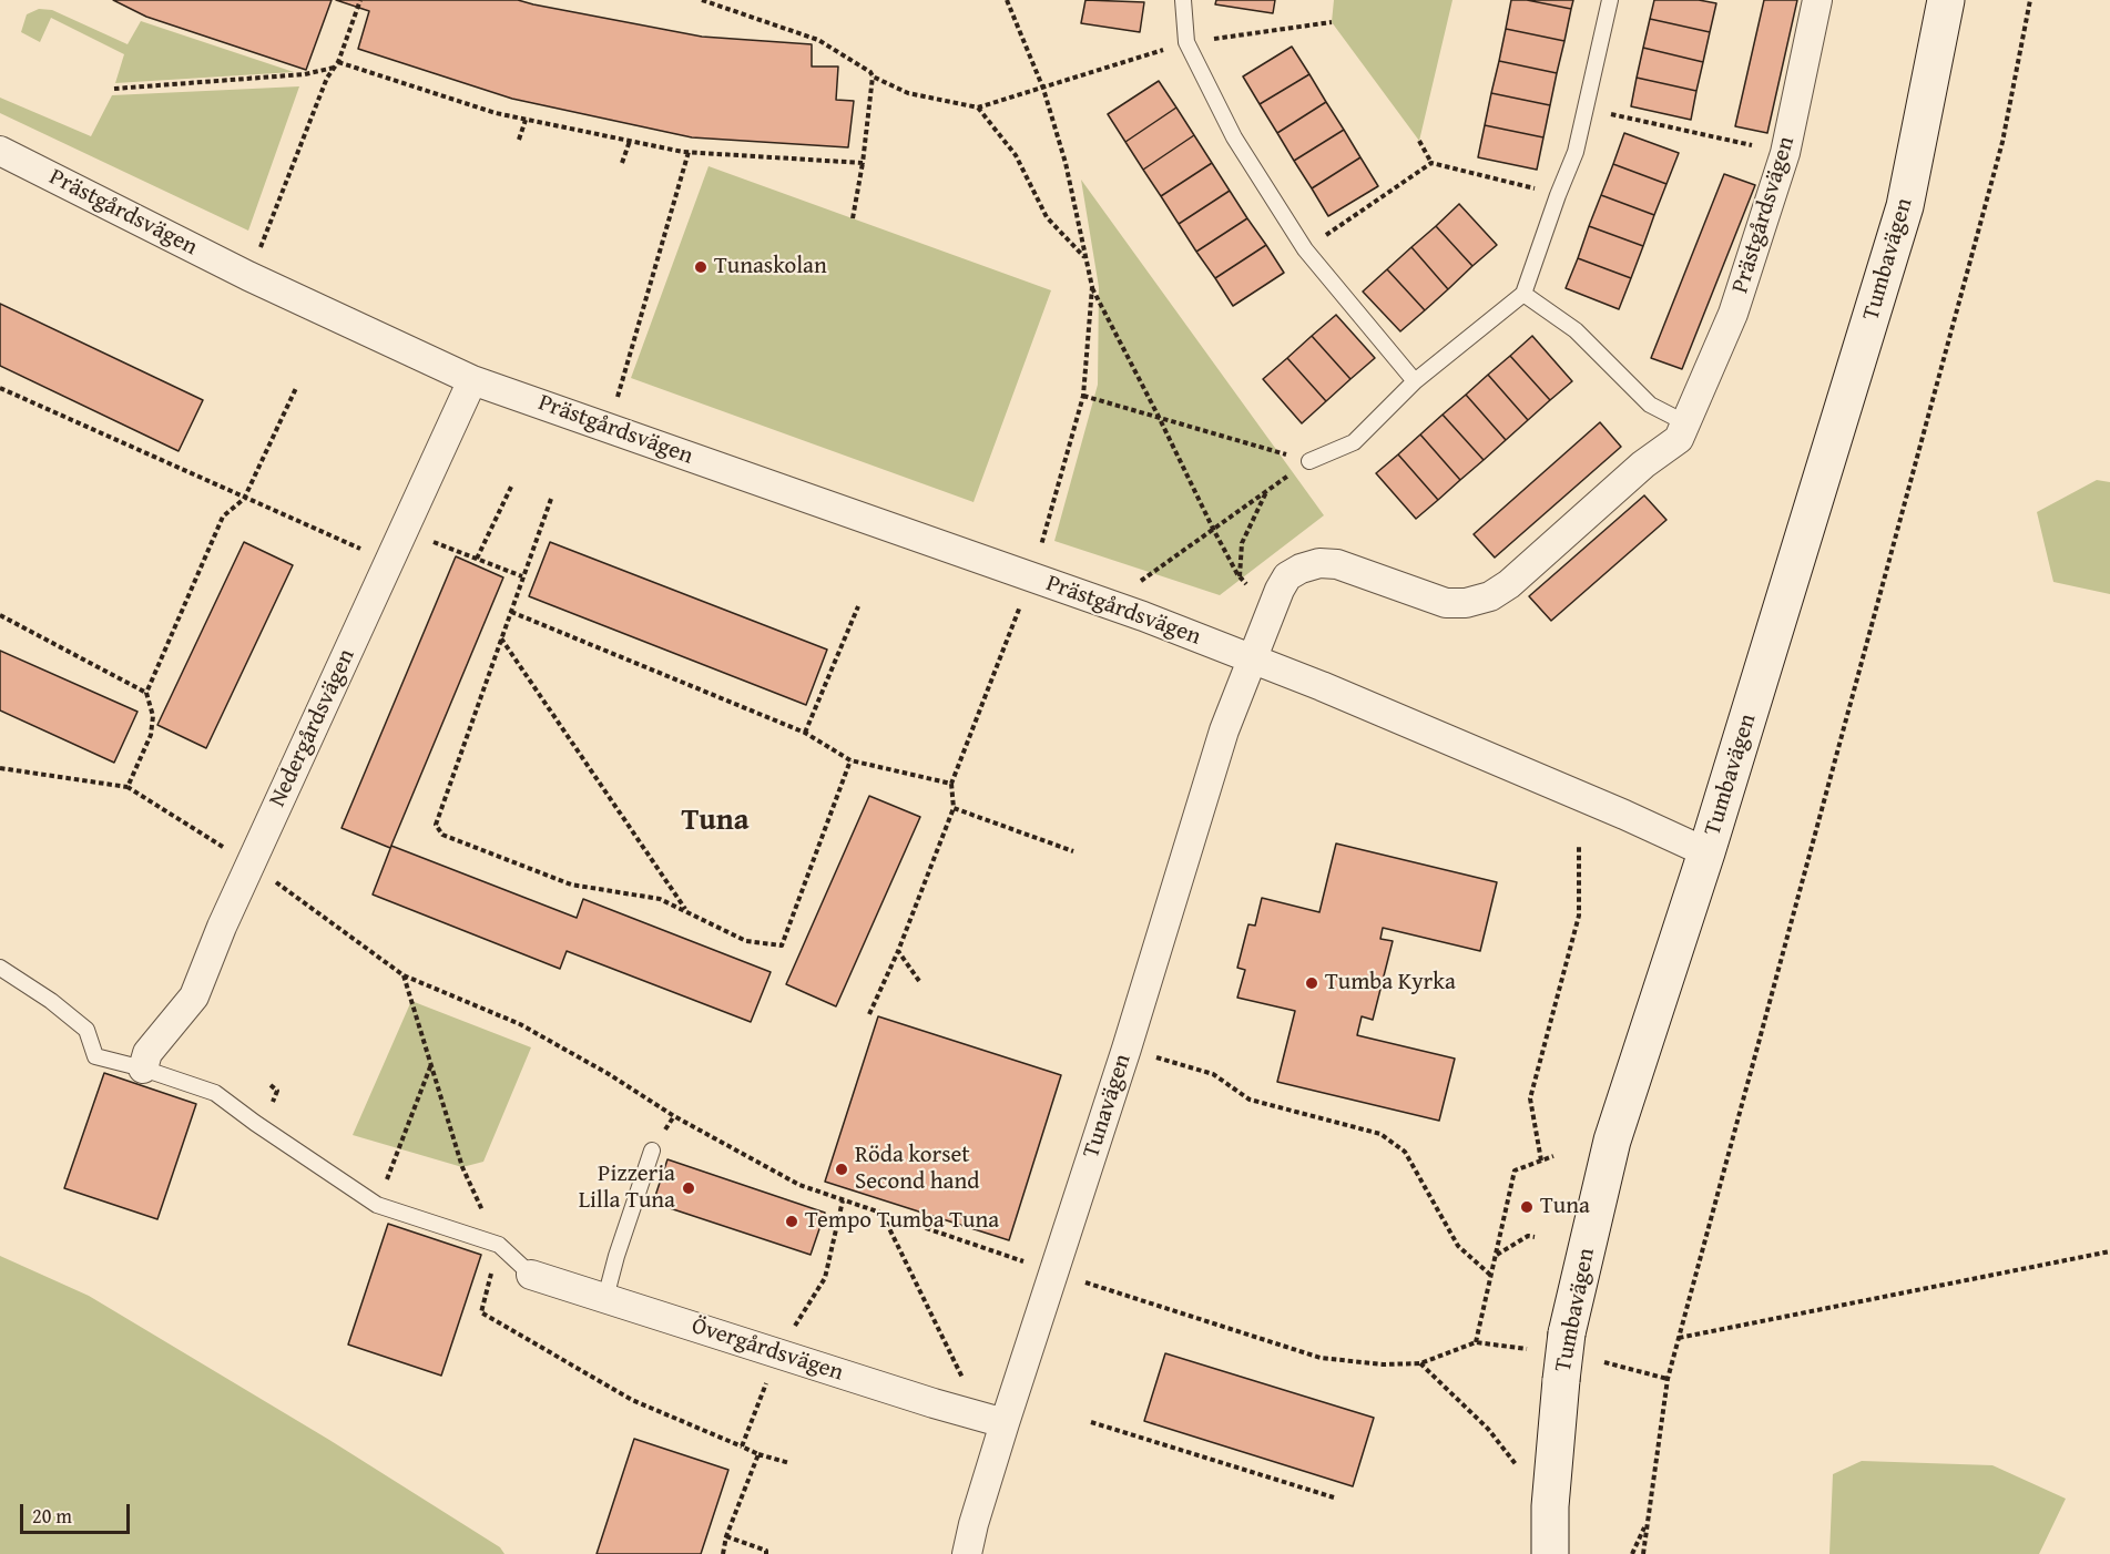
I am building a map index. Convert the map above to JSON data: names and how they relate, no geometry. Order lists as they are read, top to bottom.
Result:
{
  "streets": {
    "main road": ["Tumbavägen"],
    "street": [
      "Prästgårdsvägen",
      "Nedergårdsvägen",
      "Tunavägen",
      "Övergårdsvägen"
    ]
  },
  "crossings": [
    ["Prästgårdsvägen", "Tumbavägen"],
    ["Prästgårdsvägen", "Nedergårdsvägen"],
    ["Prästgårdsvägen", "Tunavägen"],
    ["Tunavägen", "Övergårdsvägen"]
  ],
  "districts": ["Tuna"],
  "places": [
    "Tunaskolan",
    "Tumba Kyrka",
    "Röda korset Second hand",
    "Pizzeria Lilla Tuna",
    "Tuna",
    "Tempo Tumba Tuna"
  ],
  "scale_bar": "20 m"
}
